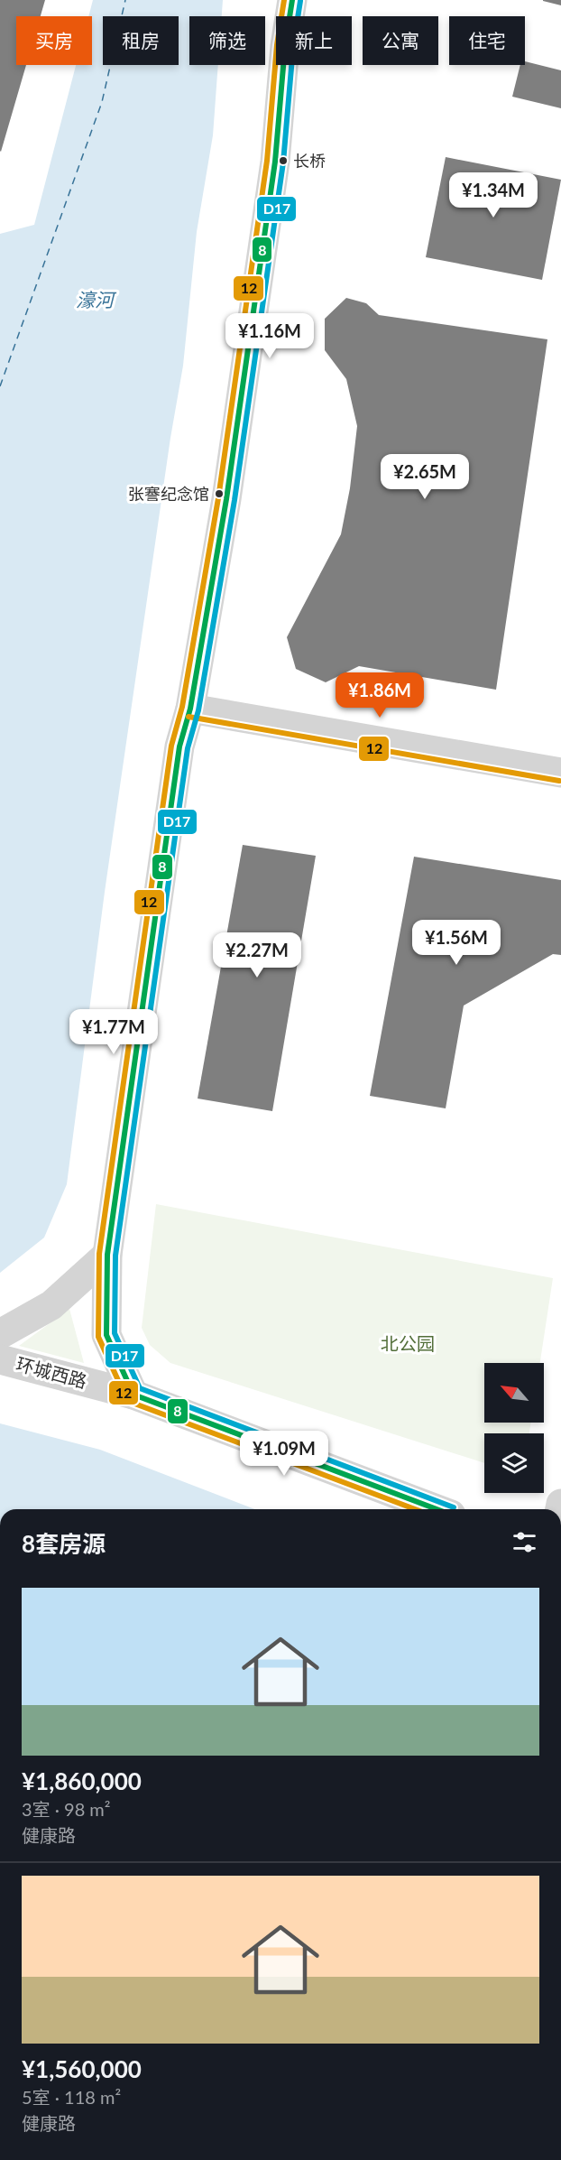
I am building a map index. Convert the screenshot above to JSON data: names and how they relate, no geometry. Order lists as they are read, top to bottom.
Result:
{
  "streets": {
    "street": ["环城西路"]
  },
  "water": ["濠河"],
  "parks": ["北公园"],
  "places": ["长桥", "张謇纪念馆"],
  "lines": ["transit line 8", "transit line 12", "transit line D17"],
  "north": "top left",
  "page": {
    "chip": [
      "买房",
      "租房",
      "筛选",
      "新上",
      "公寓",
      "住宅"
    ],
    "price": [
      "¥1.34M",
      "¥1.16M",
      "¥2.65M",
      "¥1.86M",
      "¥1.56M",
      "¥2.27M",
      "¥1.77M",
      "¥1.09M"
    ],
    "heading": "8套房源",
    "list": [
      {
        "name": "¥1,860,000",
        "note": "3室 · 98 m² · 健康路"
      },
      {
        "name": "¥1,560,000",
        "note": "5室 · 118 m² · 健康路"
      }
    ]
  }
}
